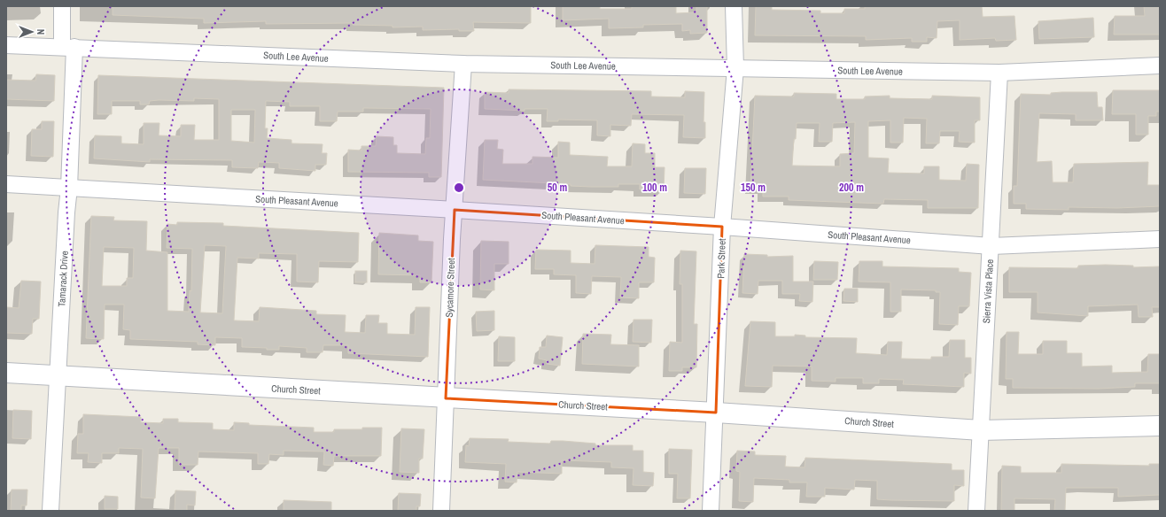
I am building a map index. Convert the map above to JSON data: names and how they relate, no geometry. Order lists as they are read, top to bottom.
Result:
{
  "streets": {
    "street": [
      "South Lee Avenue",
      "South Pleasant Avenue",
      "Park Street",
      "Tamarack Drive",
      "Sycamore Street",
      "Sierra Vista Place",
      "Church Street"
    ]
  },
  "crossings": [
    ["South Lee Avenue", "Park Street"],
    ["South Lee Avenue", "Tamarack Drive"],
    ["South Lee Avenue", "Sycamore Street"],
    ["South Lee Avenue", "Sierra Vista Place"],
    ["South Pleasant Avenue", "Park Street"],
    ["South Pleasant Avenue", "Tamarack Drive"],
    ["South Pleasant Avenue", "Sycamore Street"],
    ["South Pleasant Avenue", "Sierra Vista Place"],
    ["Park Street", "Church Street"],
    ["Tamarack Drive", "Church Street"],
    ["Sycamore Street", "Church Street"],
    ["Sierra Vista Place", "Church Street"]
  ],
  "north": "right",
  "rings": [
    "50 m",
    "100 m",
    "150 m",
    "200 m"
  ]
}
